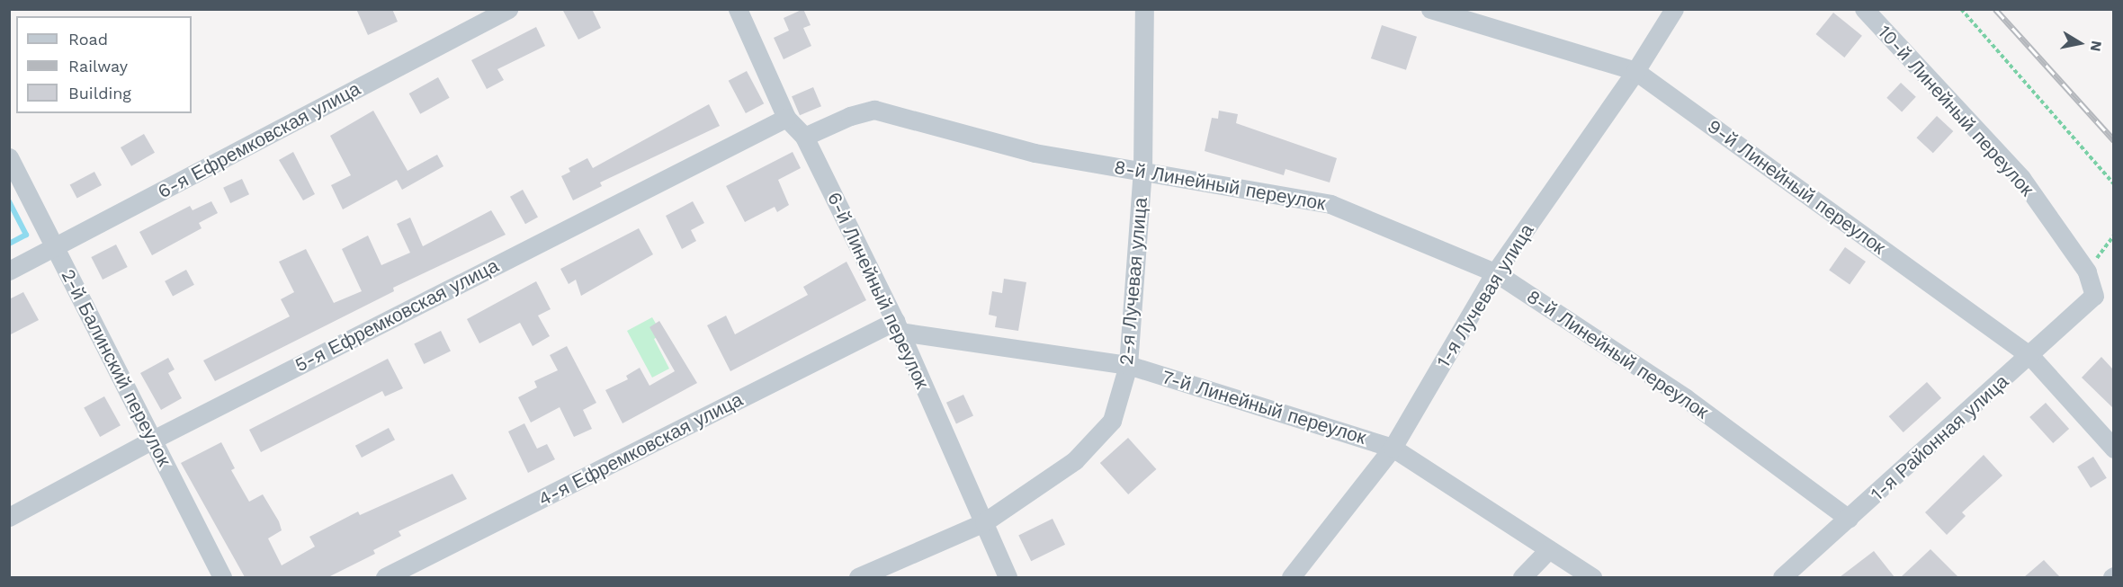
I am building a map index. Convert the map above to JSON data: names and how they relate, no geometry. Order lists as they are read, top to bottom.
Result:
{
  "streets": {
    "street": [
      "10-й Линейный переулок",
      "6-я Ефремковская улица",
      "8-й Линейный переулок",
      "9-й Линейный переулок",
      "2-я Лучевая улица",
      "6-й Линейный переулок",
      "1-я Лучевая улица",
      "5-я Ефремковская улица",
      "2-й Балинский переулок",
      "7-й Линейный переулок",
      "1-я Районная улица",
      "4-я Ефремковская улица"
    ]
  },
  "crossings": [
    ["10-й Линейный переулок", "1-я Районная улица"],
    ["6-я Ефремковская улица", "2-й Балинский переулок"],
    ["8-й Линейный переулок", "2-я Лучевая улица"],
    ["8-й Линейный переулок", "6-й Линейный переулок"],
    ["8-й Линейный переулок", "1-я Лучевая улица"],
    ["8-й Линейный переулок", "1-я Районная улица"],
    ["9-й Линейный переулок", "1-я Лучевая улица"],
    ["9-й Линейный переулок", "1-я Районная улица"],
    ["2-я Лучевая улица", "6-й Линейный переулок"],
    ["2-я Лучевая улица", "7-й Линейный переулок"],
    ["6-й Линейный переулок", "5-я Ефремковская улица"],
    ["6-й Линейный переулок", "7-й Линейный переулок"],
    ["6-й Линейный переулок", "4-я Ефремковская улица"],
    ["1-я Лучевая улица", "7-й Линейный переулок"],
    ["5-я Ефремковская улица", "2-й Балинский переулок"],
    ["7-й Линейный переулок", "4-я Ефремковская улица"]
  ],
  "legend": ["Road", "Railway", "Building"],
  "north": "right"
}
